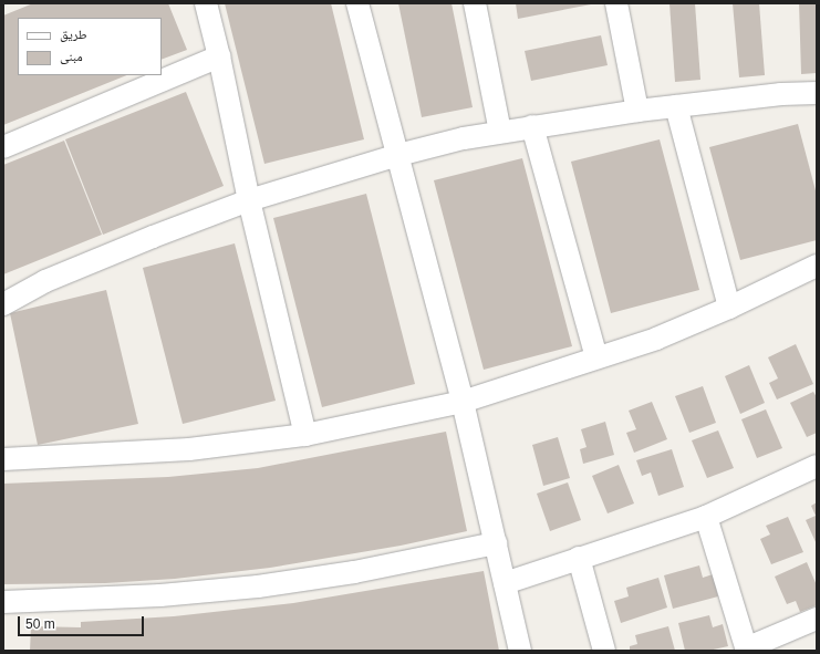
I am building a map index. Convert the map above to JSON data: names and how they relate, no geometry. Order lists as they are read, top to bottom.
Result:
{
  "legend": ["طريق", "مبنى"],
  "scale_bar": "50 m"
}
